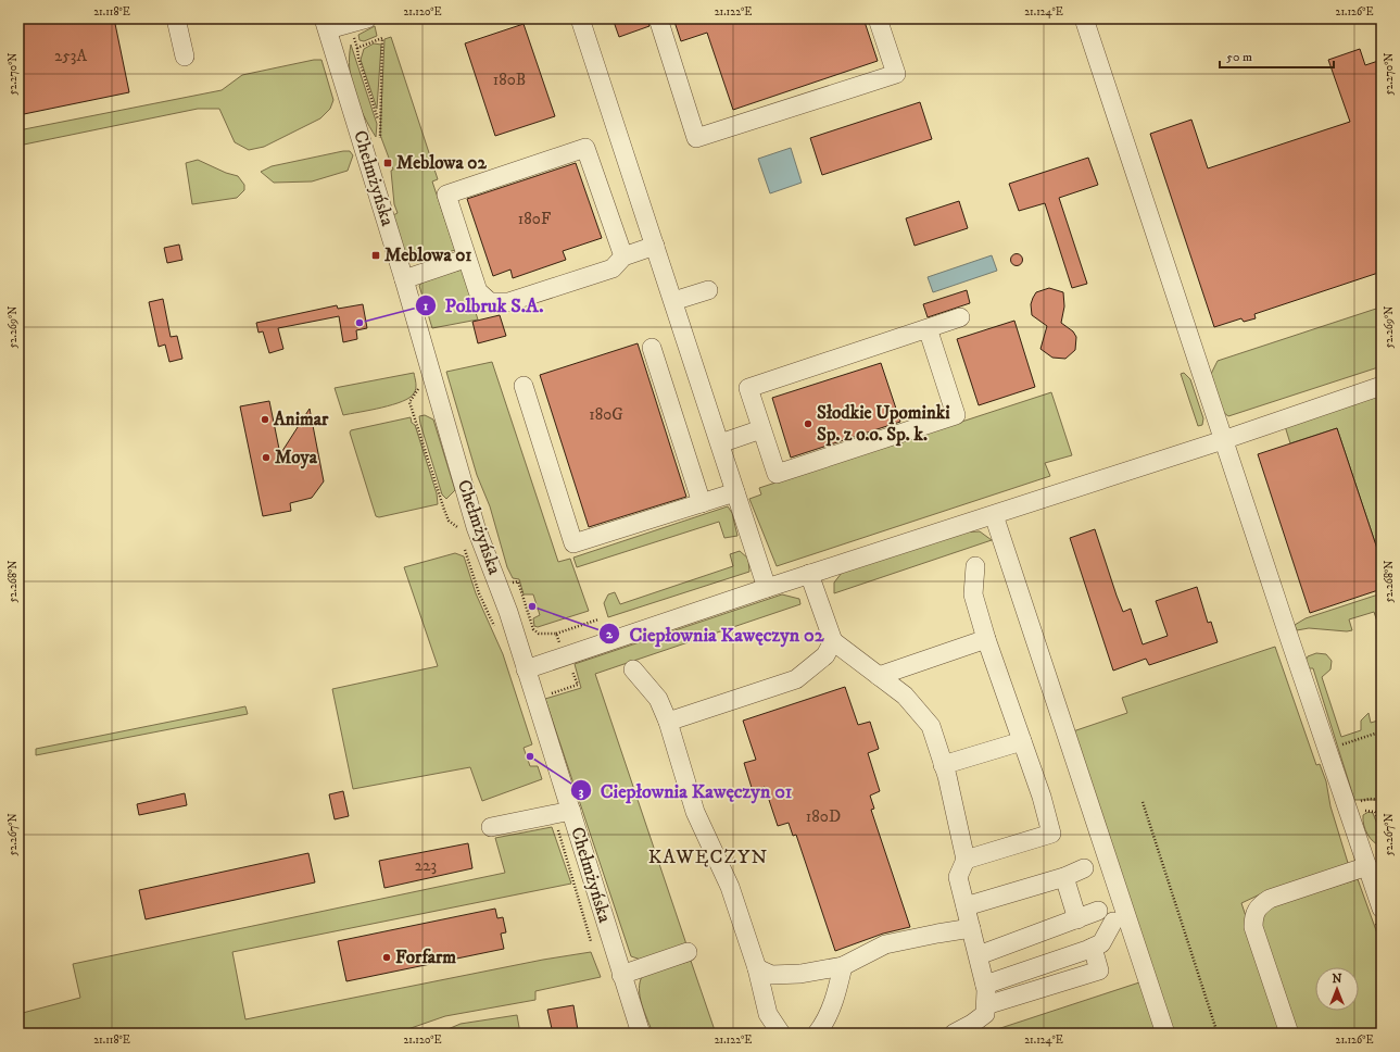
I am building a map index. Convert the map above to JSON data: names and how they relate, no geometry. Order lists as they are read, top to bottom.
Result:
{
  "streets": {
    "street": ["Chełmżyńska"]
  },
  "districts": ["KAWĘCZYN"],
  "places": {
    "transit": ["Meblowa 02", "Meblowa 01"],
    "other": [
      "Polbruk S.A.",
      "Animar",
      "Słodkie Upominki Sp. z o.o. Sp. k.",
      "Moya",
      "Ciepłownia Kawęczyn 02",
      "Ciepłownia Kawęczyn 01",
      "Forfarm"
    ]
  },
  "house_numbers": [
    "253A",
    "180B",
    "180F",
    "180G",
    "180D",
    "223"
  ],
  "scale_bar": "50 m",
  "north": "top",
  "coordinates": [
    "21.118°E",
    "21.120°E",
    "21.122°E",
    "21.124°E",
    "21.126°E",
    "52.270°N",
    "52.269°N",
    "52.268°N",
    "52.267°N"
  ]
}
